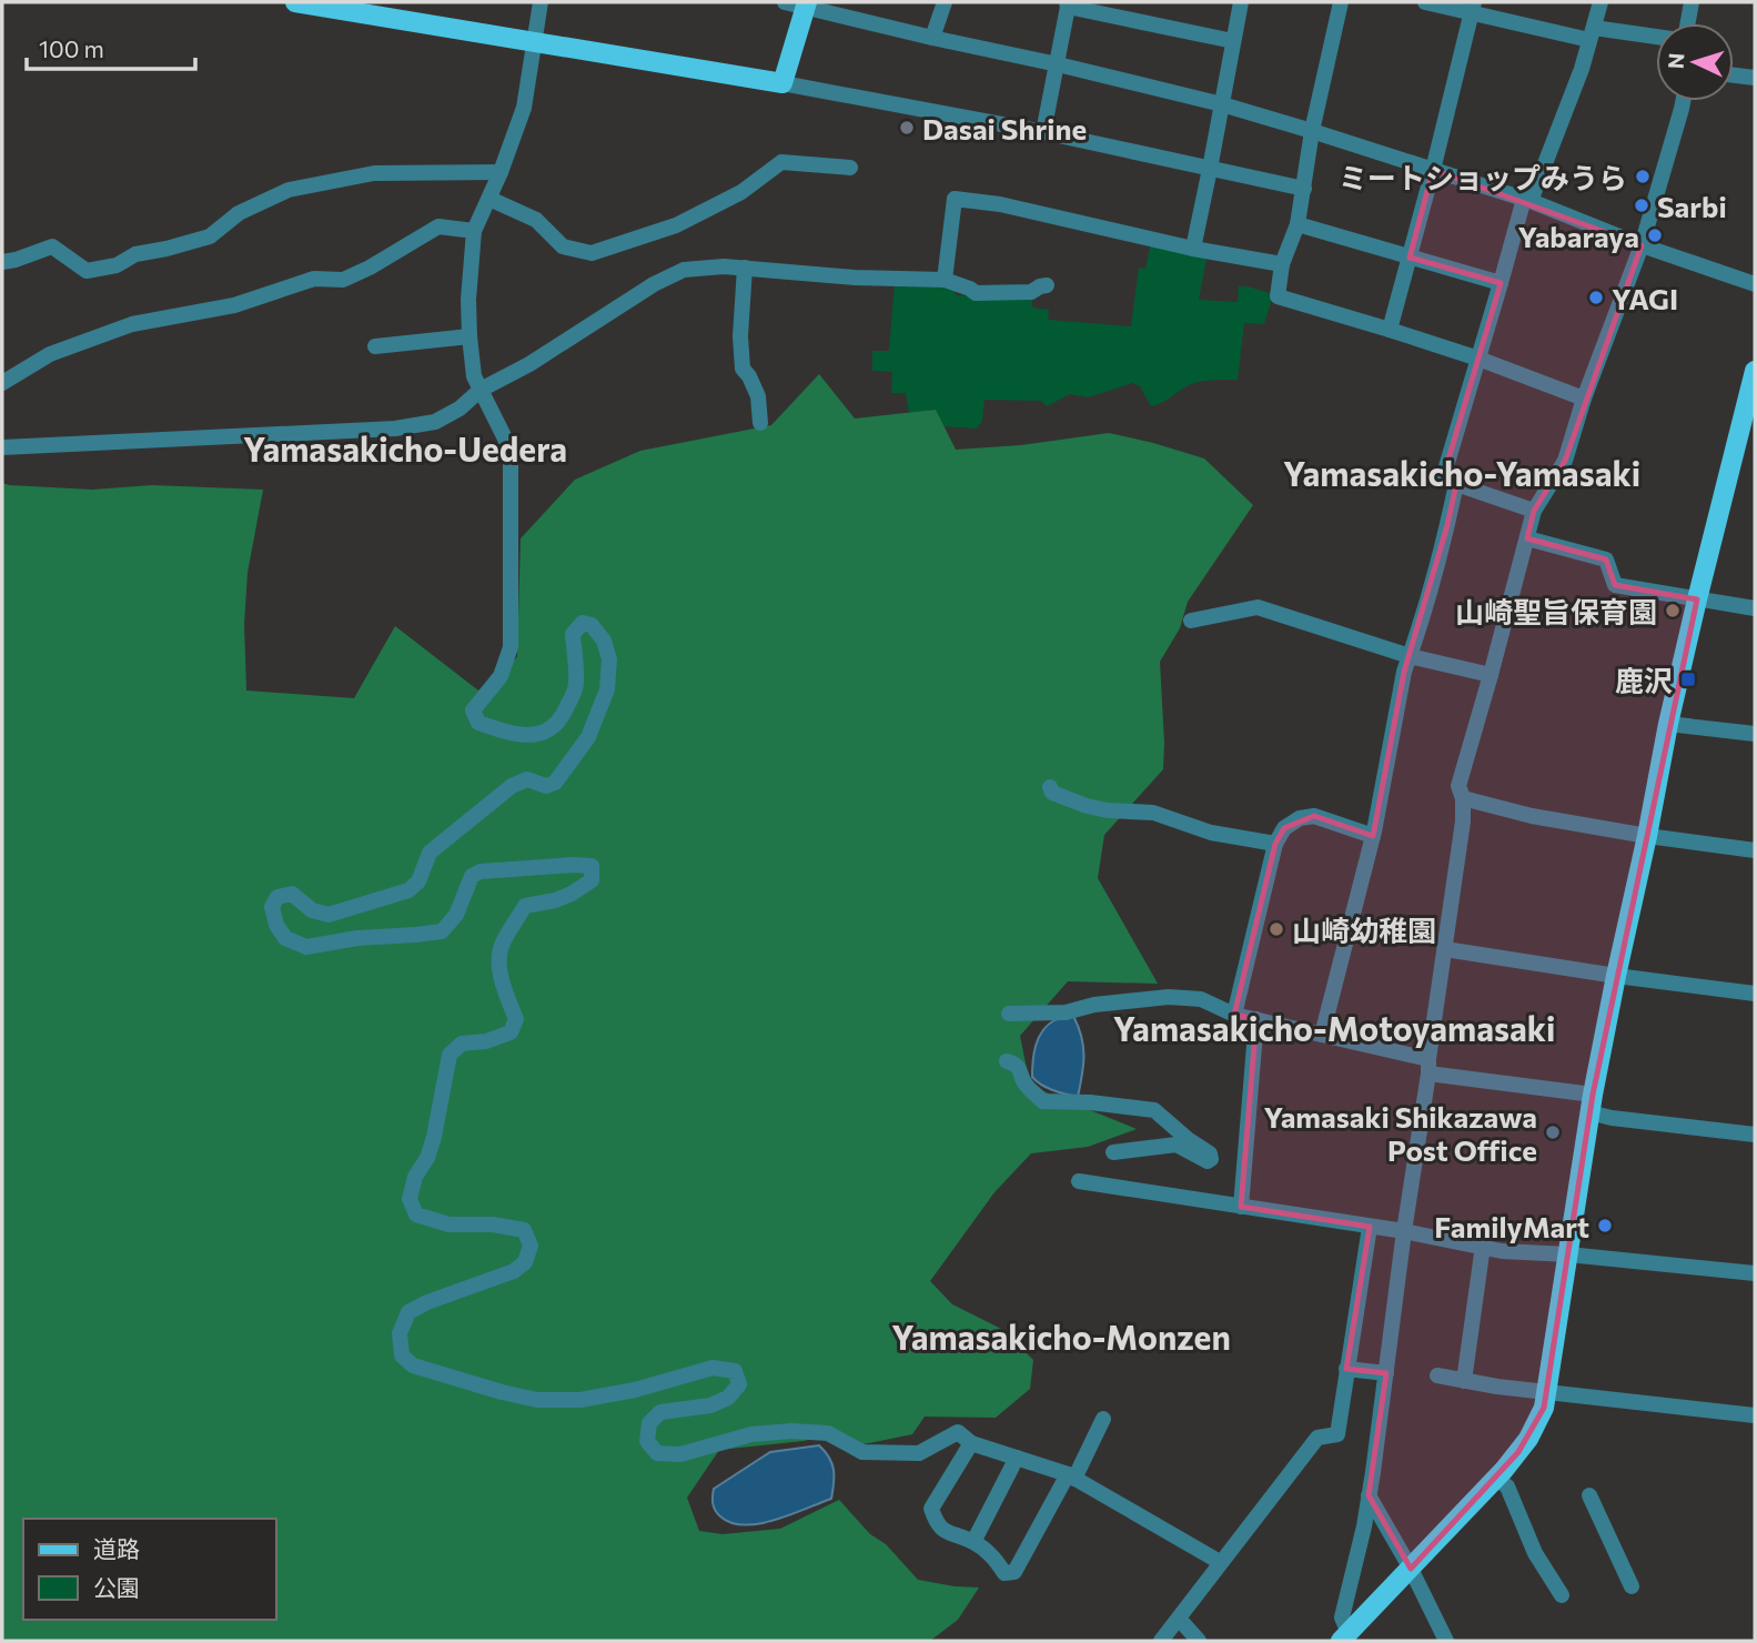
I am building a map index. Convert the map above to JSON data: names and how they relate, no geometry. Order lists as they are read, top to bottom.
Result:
{
  "districts": [
    "Yamasakicho-Uedera",
    "Yamasakicho-Yamasaki",
    "Yamasakicho-Motoyamasaki",
    "Yamasakicho-Monzen"
  ],
  "places": {
    "other": [
      "Dasai Shrine",
      "ミートショップみうら",
      "Sarbi",
      "Yabaraya",
      "YAGI",
      "山崎聖旨保育園",
      "山崎幼稚園",
      "Yamasaki Shikazawa Post Office",
      "FamilyMart"
    ],
    "transit": ["鹿沢"]
  },
  "legend": ["道路", "公園"],
  "scale_bar": "100 m",
  "north": "left"
}
